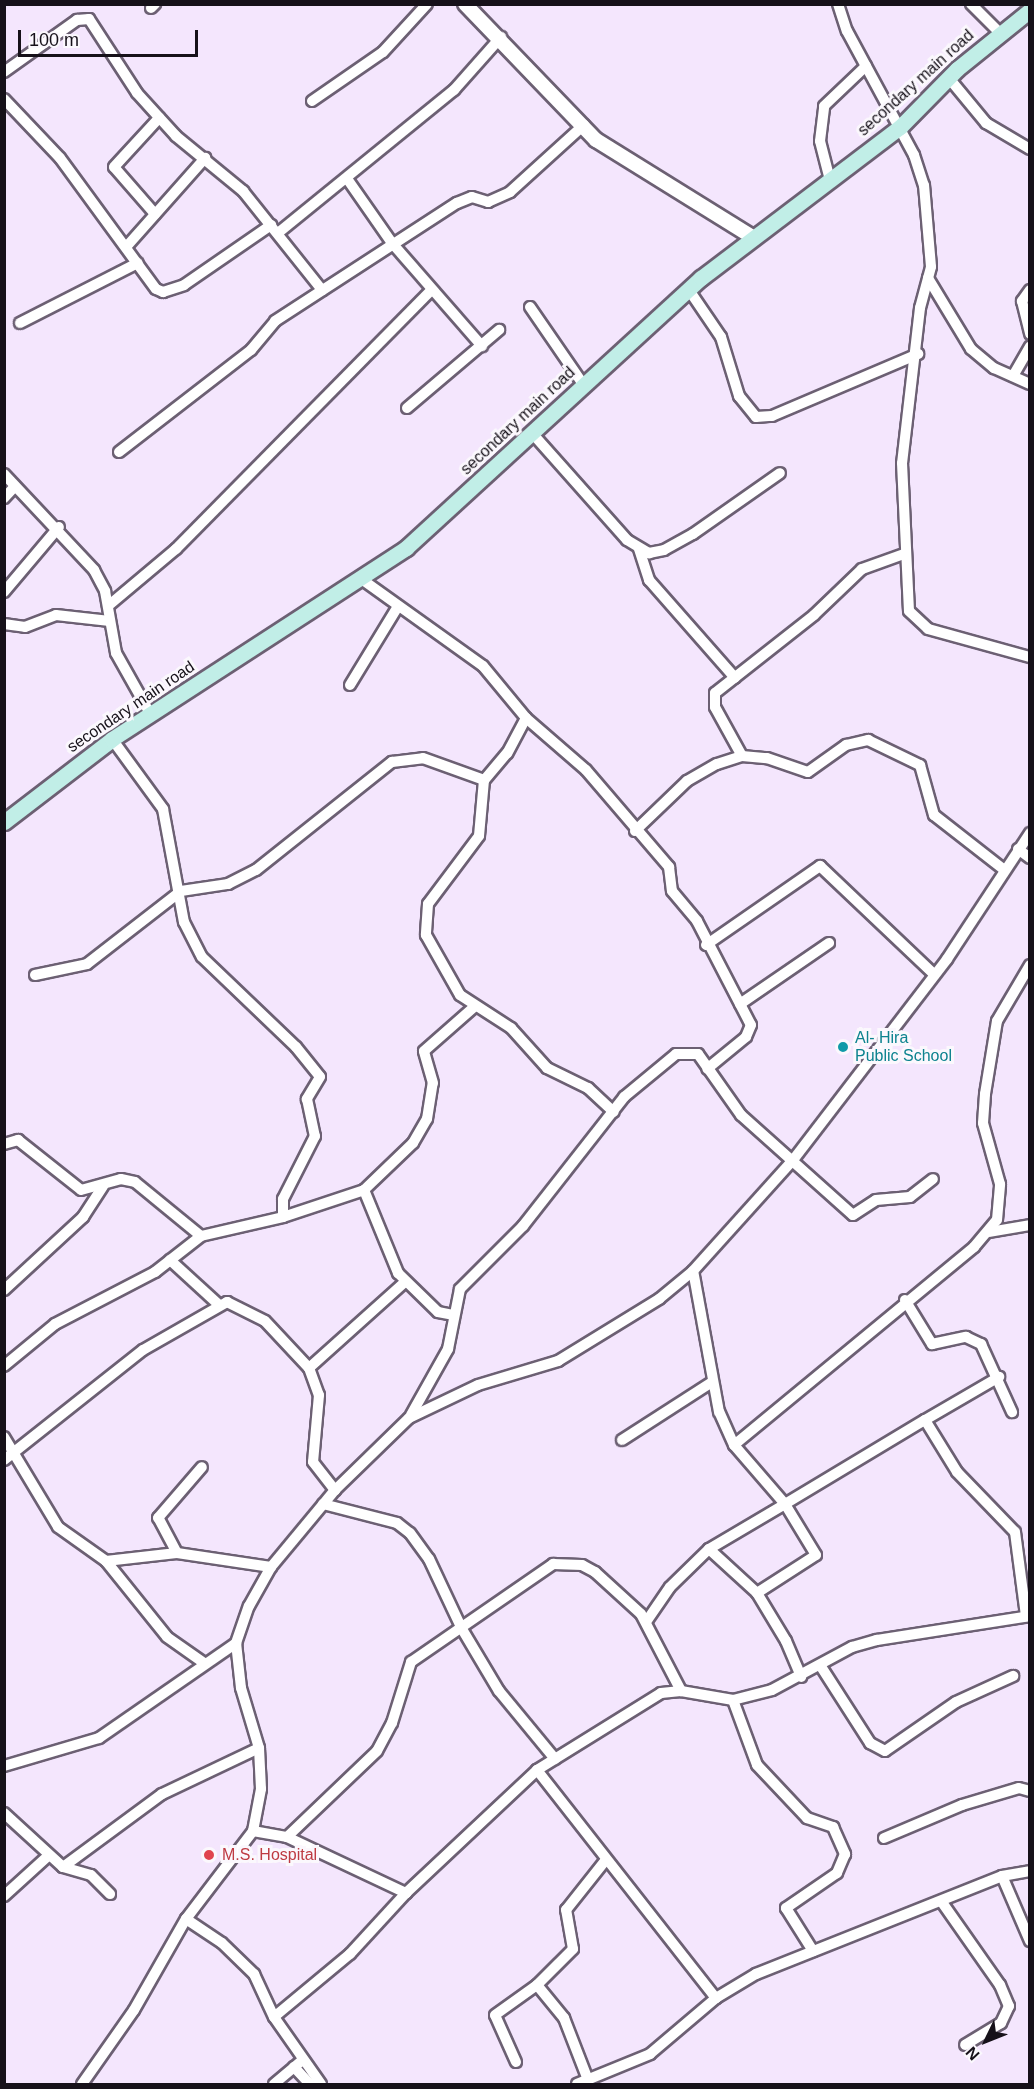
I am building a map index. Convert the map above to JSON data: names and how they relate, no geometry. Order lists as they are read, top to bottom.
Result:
{
  "streets": {
    "main road": ["secondary main road"]
  },
  "places": ["Al- Hira Public School", "M.S. Hospital"],
  "scale_bar": "100 m",
  "north": "bottom left"
}
